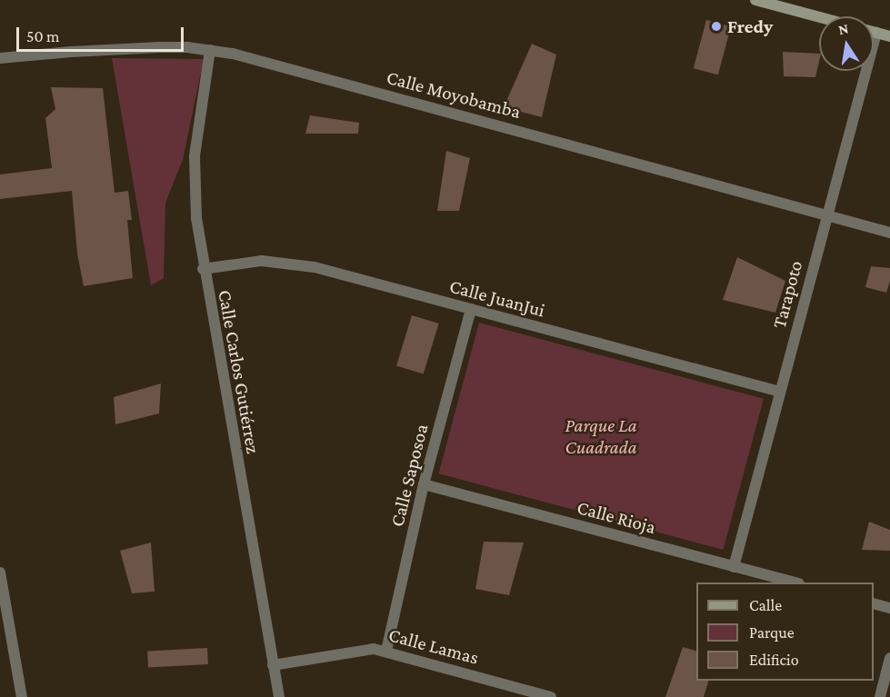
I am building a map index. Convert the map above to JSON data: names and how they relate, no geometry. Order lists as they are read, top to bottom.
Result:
{
  "streets": {
    "street": [
      "Calle Moyobamba",
      "Tarapoto",
      "Calle JuanJui",
      "Calle Carlos Gutiérrez",
      "Calle Saposoa",
      "Calle Rioja",
      "Calle Lamas"
    ]
  },
  "crossings": [
    ["Calle Moyobamba", "Tarapoto"],
    ["Calle Moyobamba", "Calle Carlos Gutiérrez"],
    ["Tarapoto", "Calle JuanJui"],
    ["Tarapoto", "Calle Rioja"],
    ["Calle JuanJui", "Calle Carlos Gutiérrez"],
    ["Calle JuanJui", "Calle Saposoa"],
    ["Calle Carlos Gutiérrez", "Calle Lamas"],
    ["Calle Saposoa", "Calle Rioja"],
    ["Calle Saposoa", "Calle Lamas"]
  ],
  "parks": ["Parque La Cuadrada"],
  "places": ["Fredy"],
  "legend": ["Calle", "Parque", "Edificio"],
  "scale_bar": "50 m",
  "north": "top"
}
